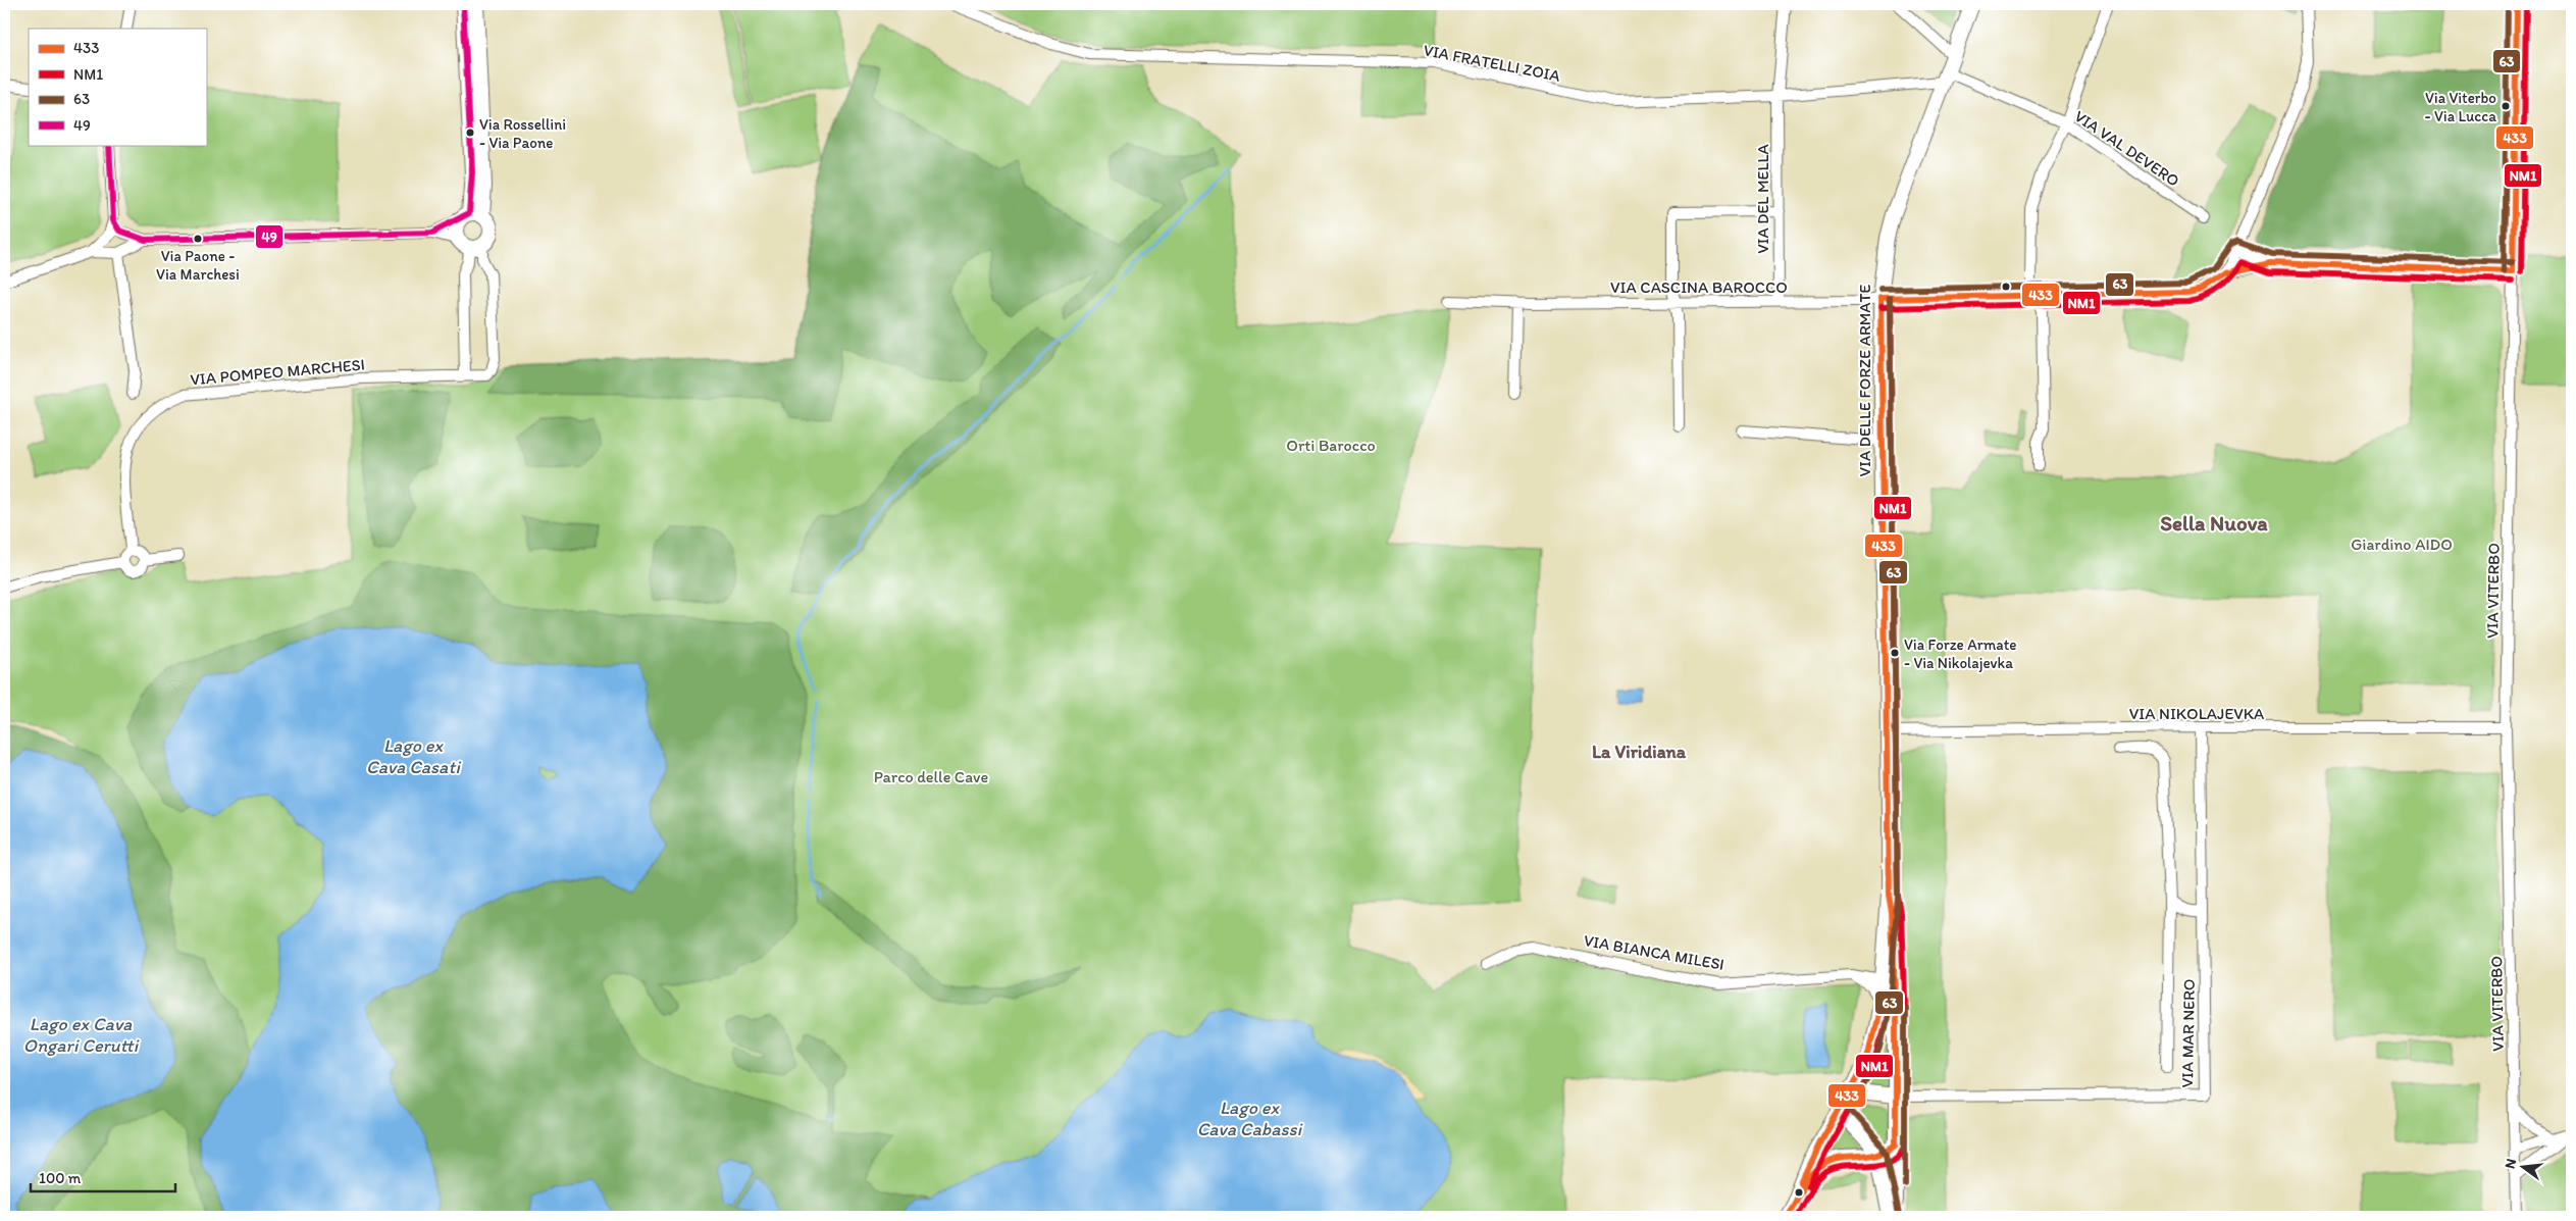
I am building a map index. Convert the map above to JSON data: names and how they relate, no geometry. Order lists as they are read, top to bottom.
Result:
{
  "streets": {
    "street": [
      "VIA FRATELLI ZOIA",
      "VIA VAL DEVERO",
      "VIA DEL MELLA",
      "VIA CASCINA BAROCCO",
      "VIA POMPEO MARCHESI",
      "VIA DELLE FORZE ARMATE",
      "VIA VITERBO",
      "VIA NIKOLAJEVKA",
      "VIA BIANCA MILESI",
      "VIA MAR NERO"
    ]
  },
  "crossings": [
    ["VIA FRATELLI ZOIA", "VIA VAL DEVERO"],
    ["VIA FRATELLI ZOIA", "VIA DEL MELLA"],
    ["VIA FRATELLI ZOIA", "VIA DELLE FORZE ARMATE"],
    ["VIA VAL DEVERO", "VIA DELLE FORZE ARMATE"],
    ["VIA DEL MELLA", "VIA CASCINA BAROCCO"],
    ["VIA CASCINA BAROCCO", "VIA DELLE FORZE ARMATE"],
    ["VIA DELLE FORZE ARMATE", "VIA NIKOLAJEVKA"],
    ["VIA DELLE FORZE ARMATE", "VIA BIANCA MILESI"],
    ["VIA DELLE FORZE ARMATE", "VIA MAR NERO"],
    ["VIA VITERBO", "VIA NIKOLAJEVKA"],
    ["VIA NIKOLAJEVKA", "VIA MAR NERO"]
  ],
  "districts": ["Sella Nuova", "La Viridiana"],
  "water": ["Lago ex Cava Casati", "Lago ex Cava Ongari Cerutti", "Lago ex Cava Cabassi"],
  "parks": ["Orti Barocco", "Giardino AIDO", "Parco delle Cave"],
  "places": [
    "Via Viterbo - Via Lucca",
    "Via Rossellini - Via Paone",
    "Via Paone - Via Marchesi",
    "Via Forze Armate - Via Nikolajevka"
  ],
  "lines": [
    "transit line 433",
    "transit line NM1",
    "transit line 63",
    "transit line 49"
  ],
  "legend": [
    "433",
    "NM1",
    "63",
    "49"
  ],
  "scale_bar": "100 m",
  "north": "left"
}
